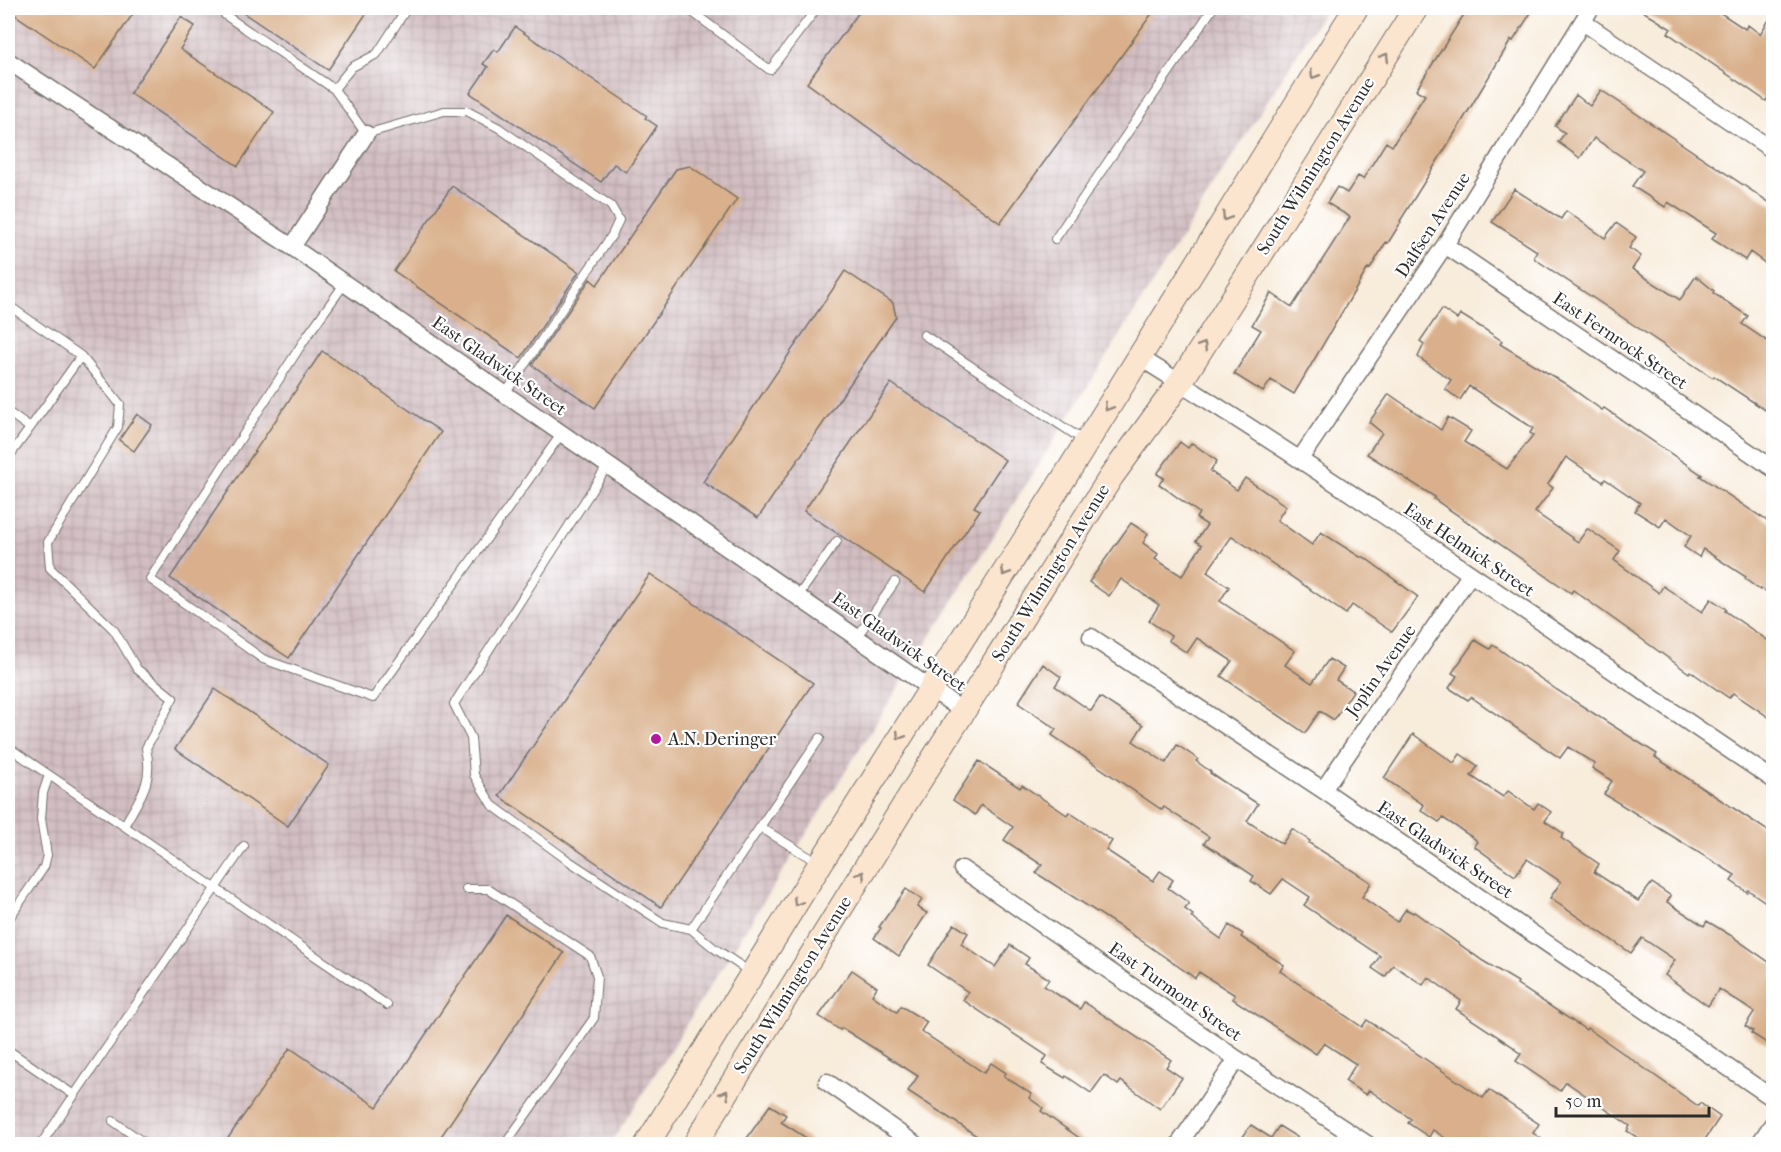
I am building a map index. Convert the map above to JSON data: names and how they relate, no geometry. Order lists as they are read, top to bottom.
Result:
{
  "streets": {
    "main road": ["South Wilmington Avenue"],
    "street": [
      "Dalfsen Avenue",
      "East Fernrock Street",
      "East Gladwick Street",
      "East Helmick Street",
      "Joplin Avenue",
      "East Turmont Street"
    ]
  },
  "crossings": [
    ["South Wilmington Avenue", "East Gladwick Street"],
    ["South Wilmington Avenue", "East Helmick Street"],
    ["Dalfsen Avenue", "East Fernrock Street"],
    ["Dalfsen Avenue", "East Helmick Street"],
    ["East Gladwick Street", "Joplin Avenue"],
    ["East Helmick Street", "Joplin Avenue"]
  ],
  "places": ["A.N. Deringer"],
  "scale_bar": "50 m"
}
